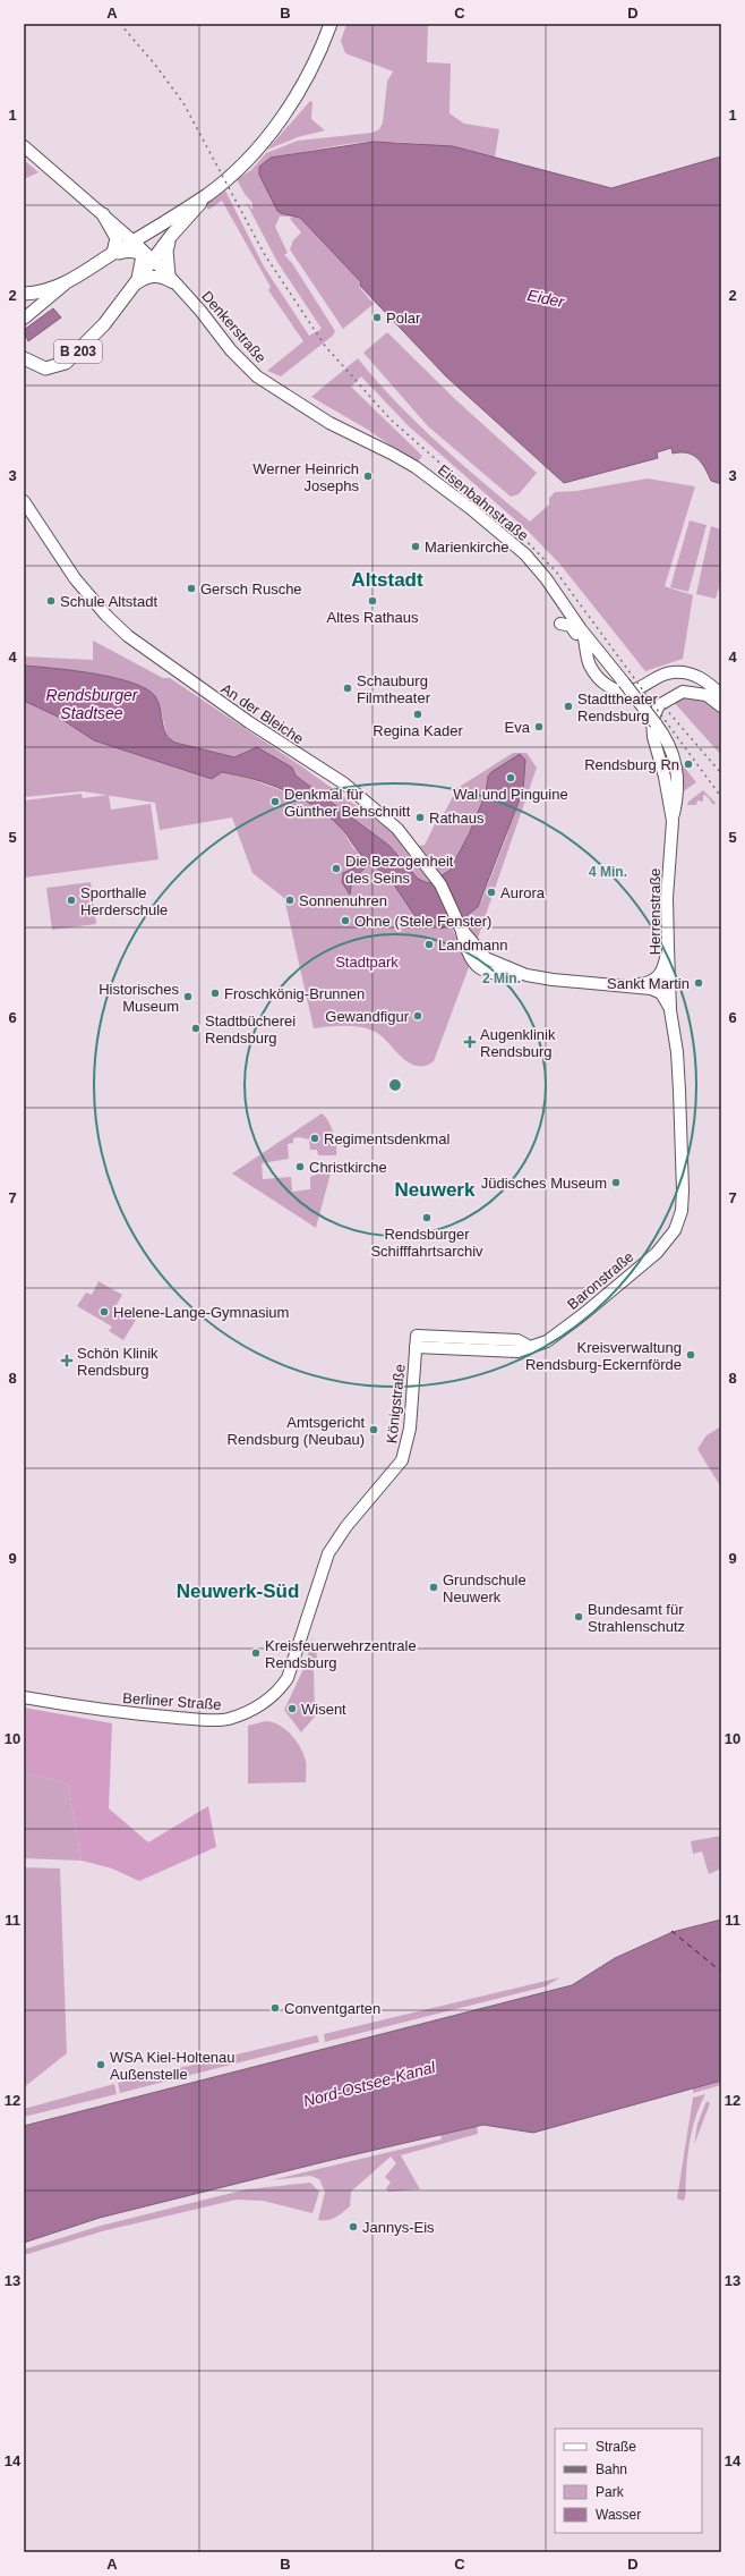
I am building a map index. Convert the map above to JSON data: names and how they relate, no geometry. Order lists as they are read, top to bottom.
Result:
{
  "streets": {
    "main road": [
      "Denkerstraße",
      "B 203",
      "Eisenbahnstraße",
      "An der Bleiche",
      "Herrenstraße",
      "Baronstraße",
      "Königstraße",
      "Berliner Straße"
    ]
  },
  "crossings": [
    ["Denkerstraße", "B 203"],
    ["Denkerstraße", "Eisenbahnstraße"],
    ["Herrenstraße", "Baronstraße"],
    ["Baronstraße", "Königstraße"],
    ["Königstraße", "Berliner Straße"]
  ],
  "districts": ["Altstadt", "Neuwerk", "Neuwerk-Süd"],
  "water": ["Eider", "Rendsburger Stadtsee", "Nord-Ostsee-Kanal"],
  "parks": ["Stadtpark"],
  "places": {
    "other": [
      "Polar",
      "Werner Heinrich Josephs",
      "Marienkirche",
      "Gersch Rusche",
      "Schule Altstadt",
      "Altes Rathaus",
      "Schauburg Filmtheater",
      "Stadttheater Rendsburg",
      "Regina Kader",
      "Eva",
      "Rendsburg Rn",
      "Wal und Pinguine",
      "Denkmal für Günther Behschnitt",
      "Rathaus",
      "Die Bezogenheit des Seins",
      "Aurora",
      "Sporthalle Herderschule",
      "Sonnenuhren",
      "Ohne (Stele Fenster)",
      "Landmann",
      "Sankt Martin",
      "Froschkönig-Brunnen",
      "Historisches Museum",
      "Gewandfigur",
      "Stadtbücherei Rendsburg",
      "Regimentsdenkmal",
      "Christkirche",
      "Jüdisches Museum",
      "Rendsburger Schifffahrtsarchiv",
      "Helene-Lange-Gymnasium",
      "Kreisverwaltung Rendsburg-Eckernförde",
      "Amtsgericht Rendsburg (Neubau)",
      "Grundschule Neuwerk",
      "Bundesamt für Strahlenschutz",
      "Kreisfeuerwehrzentrale Rendsburg",
      "Wisent",
      "Conventgarten",
      "WSA Kiel-Holtenau Außenstelle",
      "Jannys-Eis"
    ],
    "health": ["Augenklinik Rendsburg", "Schön Klinik Rendsburg"]
  },
  "legend": [
    "Straße",
    "Bahn",
    "Park",
    "Wasser"
  ],
  "grid": {
    "columns": [
      "A",
      "B",
      "C",
      "D"
    ],
    "rows": [
      "1",
      "2",
      "3",
      "4",
      "5",
      "6",
      "7",
      "8",
      "9",
      "10",
      "11",
      "12",
      "13",
      "14"
    ]
  },
  "rings": ["4 Min.", "2 Min."]
}
